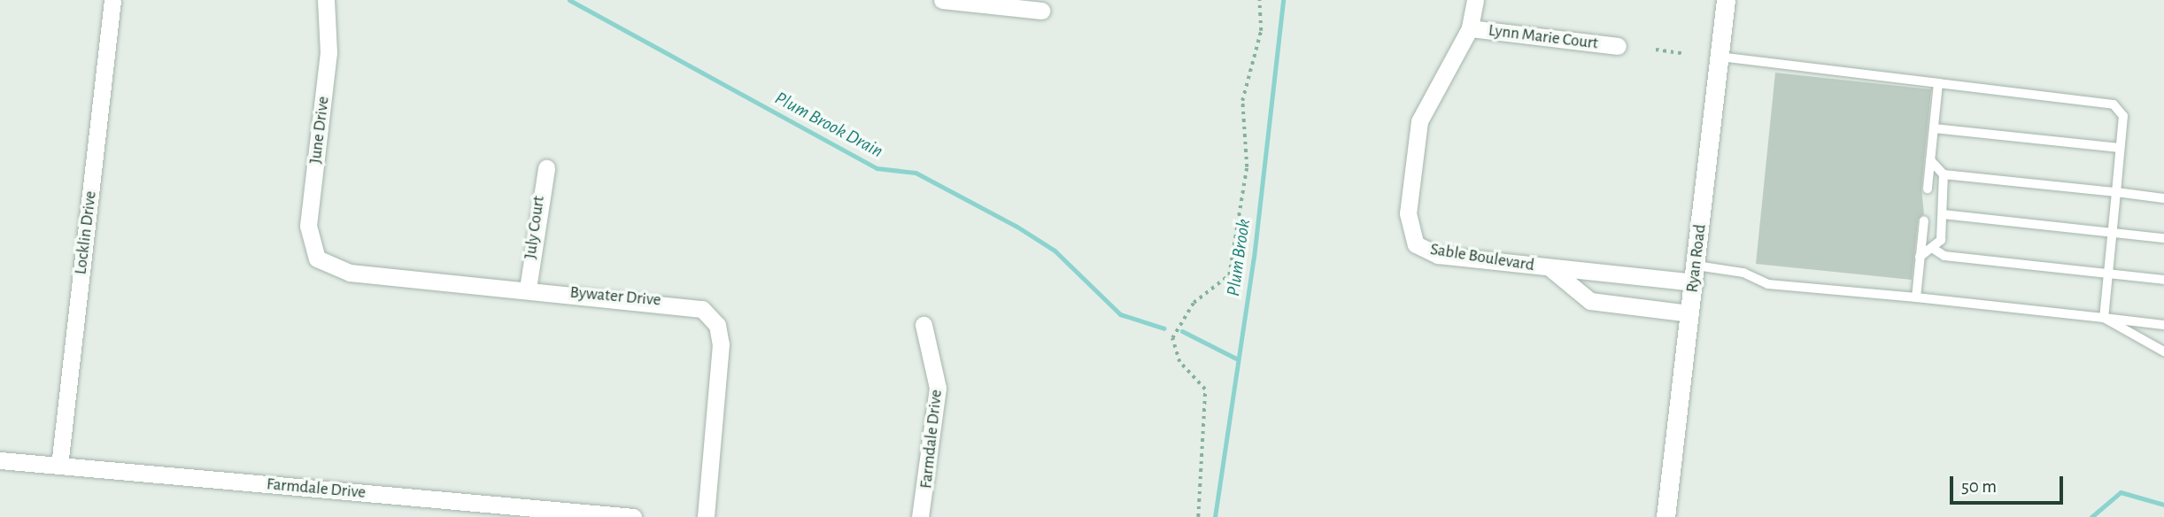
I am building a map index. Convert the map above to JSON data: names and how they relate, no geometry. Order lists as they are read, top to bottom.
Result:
{
  "streets": {
    "main road": ["Ryan Road"],
    "street": [
      "Lynn Marie Court",
      "June Drive",
      "July Court",
      "Locklin Drive",
      "Sable Boulevard",
      "Bywater Drive",
      "Farmdale Drive"
    ]
  },
  "crossings": [
    ["Lynn Marie Court", "Sable Boulevard"],
    ["June Drive", "Bywater Drive"],
    ["July Court", "Bywater Drive"],
    ["Locklin Drive", "Farmdale Drive"],
    ["Sable Boulevard", "Ryan Road"]
  ],
  "water": ["Plum Brook Drain", "Plum Brook"],
  "scale_bar": "50 m"
}
